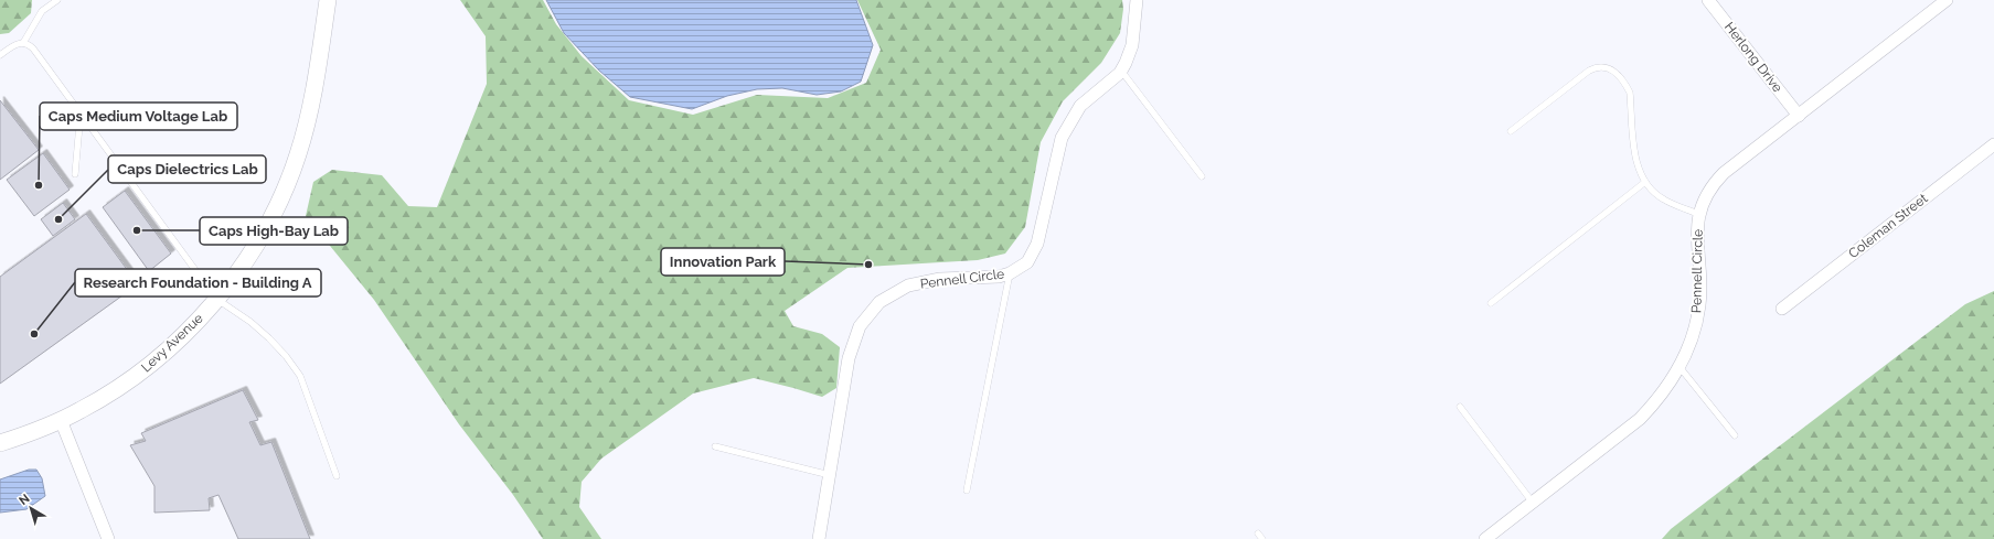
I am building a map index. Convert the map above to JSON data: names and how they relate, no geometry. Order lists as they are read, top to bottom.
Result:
{
  "streets": {
    "street": [
      "Herlong Drive",
      "Coleman Street",
      "Pennell Circle",
      "Levy Avenue"
    ]
  },
  "crossings": [
    ["Herlong Drive", "Pennell Circle"]
  ],
  "places": [
    "Caps Medium Voltage Lab",
    "Caps Dielectrics Lab",
    "Caps High-Bay Lab",
    "Innovation Park",
    "Research Foundation - Building A"
  ],
  "north": "top left"
}
